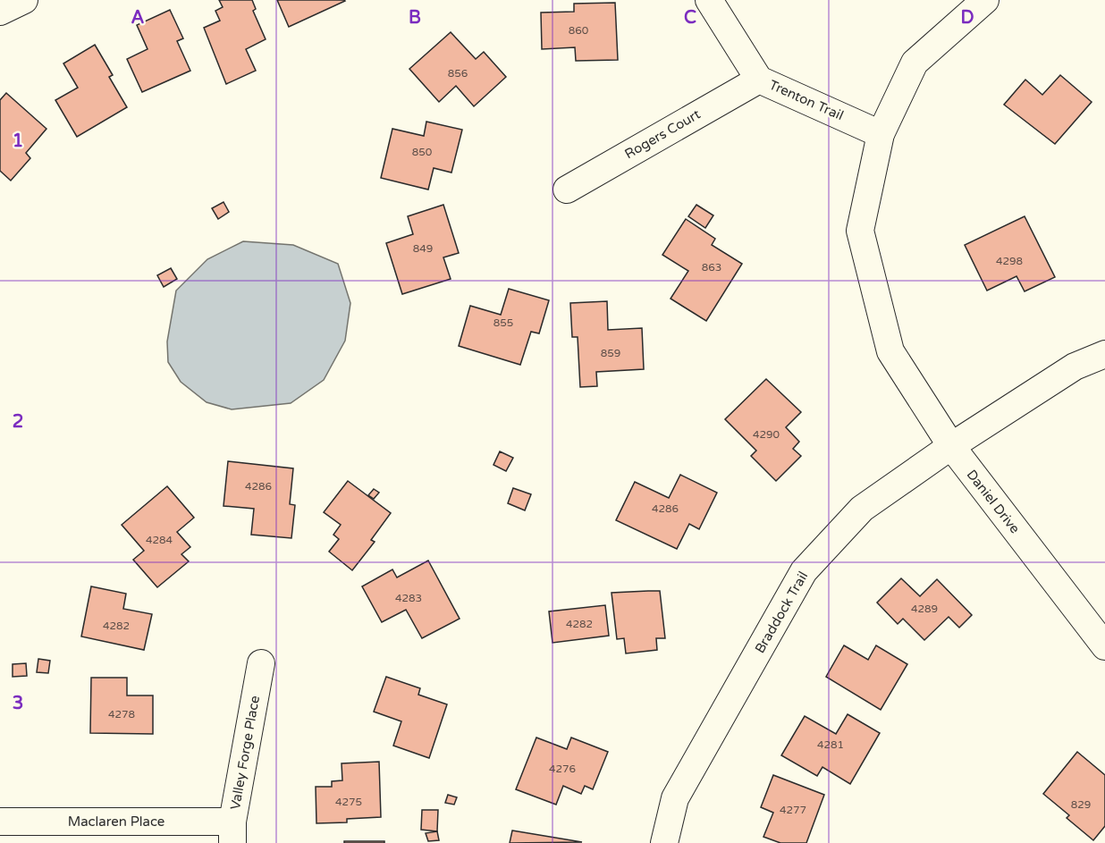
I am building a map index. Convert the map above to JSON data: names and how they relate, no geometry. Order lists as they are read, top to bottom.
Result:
{
  "streets": {
    "street": [
      "Trenton Trail",
      "Rogers Court",
      "Daniel Drive",
      "Braddock Trail",
      "Valley Forge Place",
      "Maclaren Place"
    ]
  },
  "crossings": [
    ["Trenton Trail", "Rogers Court"],
    ["Trenton Trail", "Daniel Drive"],
    ["Daniel Drive", "Braddock Trail"],
    ["Valley Forge Place", "Maclaren Place"]
  ],
  "house_numbers": [
    "860",
    "856",
    "850",
    "849",
    "4298",
    "863",
    "855",
    "859",
    "4290",
    "4286",
    "4286",
    "4284",
    "4283",
    "4289",
    "4282",
    "4282",
    "4278",
    "4281",
    "4276",
    "4275",
    "829",
    "4277"
  ],
  "grid": {
    "columns": [
      "A",
      "B",
      "C",
      "D"
    ],
    "rows": ["1", "2", "3"]
  }
}
